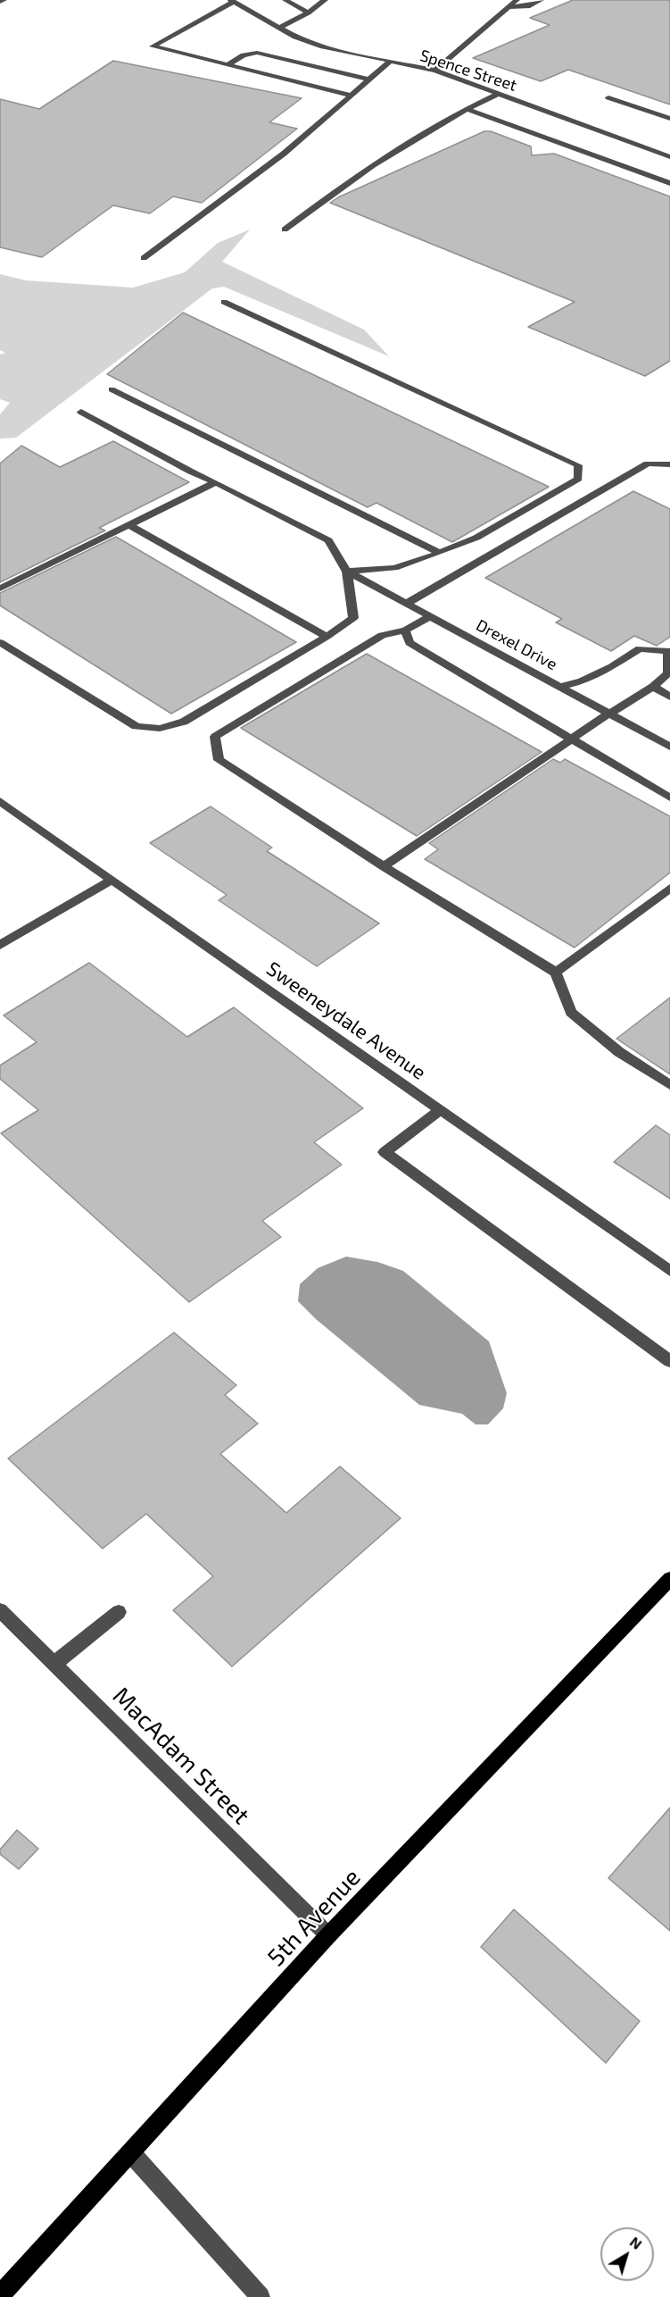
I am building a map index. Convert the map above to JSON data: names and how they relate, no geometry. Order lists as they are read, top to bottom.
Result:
{
  "streets": {
    "main road": ["5th Avenue"],
    "street": [
      "Spence Street",
      "Drexel Drive",
      "Sweeneydale Avenue",
      "MacAdam Street"
    ]
  },
  "crossings": [
    ["MacAdam Street", "5th Avenue"]
  ],
  "north": "top right"
}
